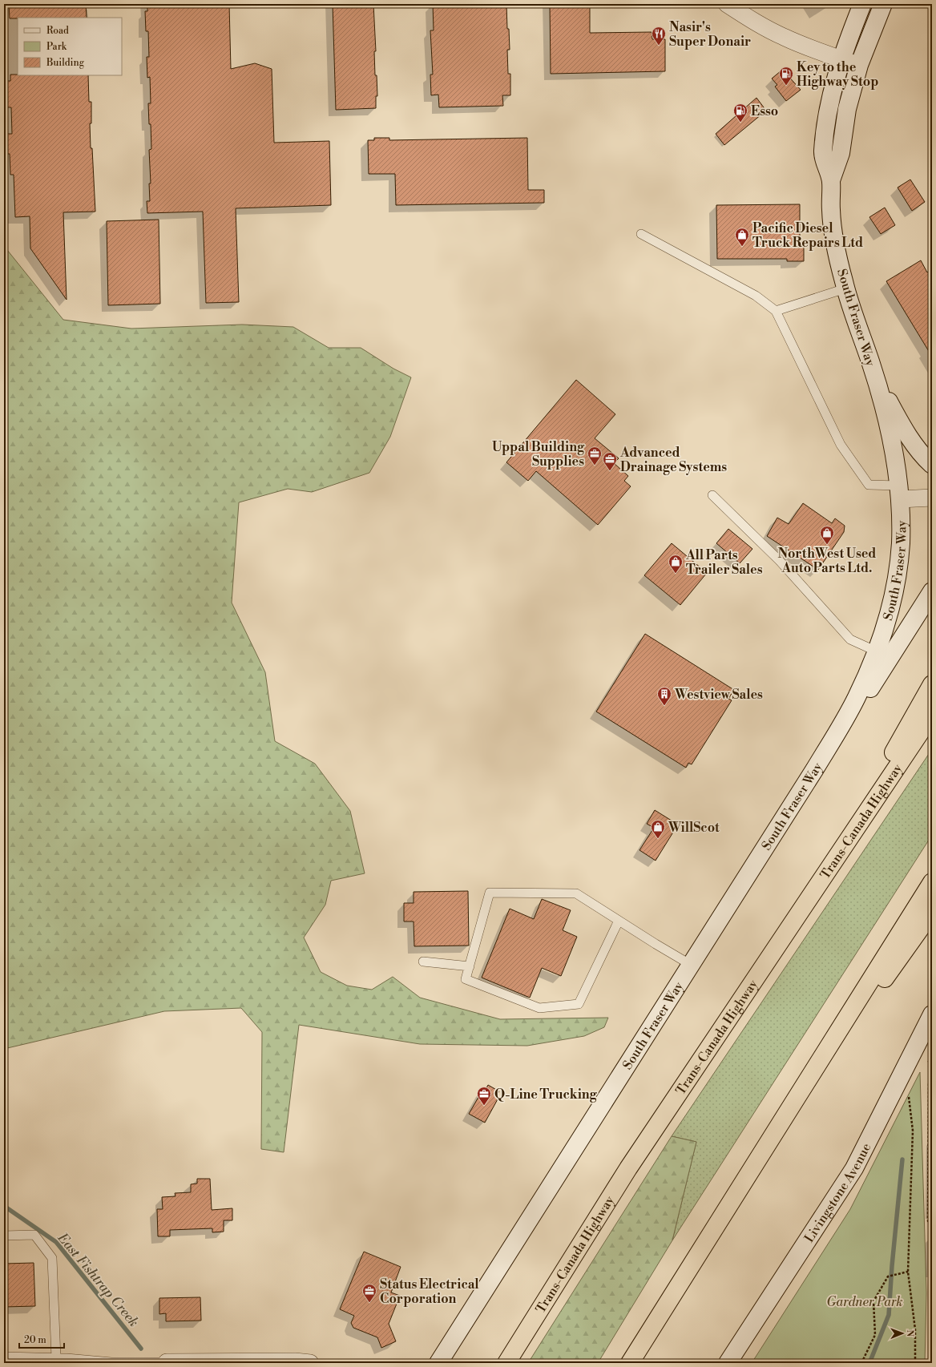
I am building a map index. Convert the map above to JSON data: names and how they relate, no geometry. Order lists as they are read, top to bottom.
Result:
{
  "streets": {
    "highway": ["Trans-Canada Highway"],
    "street": ["South Fraser Way", "Livingstone Avenue"]
  },
  "water": ["East Fishtrap Creek"],
  "parks": ["Gardner Park"],
  "places": {
    "restaurant": ["Nasir's Super Donair"],
    "fuel station": ["Key to the Highway Stop", "Esso"],
    "shop": [
      "Pacific Diesel Truck Repairs Ltd",
      "NorthWest Used Auto Parts Ltd.",
      "All Parts Trailer Sales",
      "WillScot"
    ],
    "office": [
      "Uppal Building Supplies",
      "Advanced Drainage Systems",
      "Q-Line Trucking",
      "Status Electrical Corporation"
    ],
    "building": ["Westview Sales"]
  },
  "legend": ["Road", "Park", "Building"],
  "scale_bar": "20 m",
  "north": "right"
}
